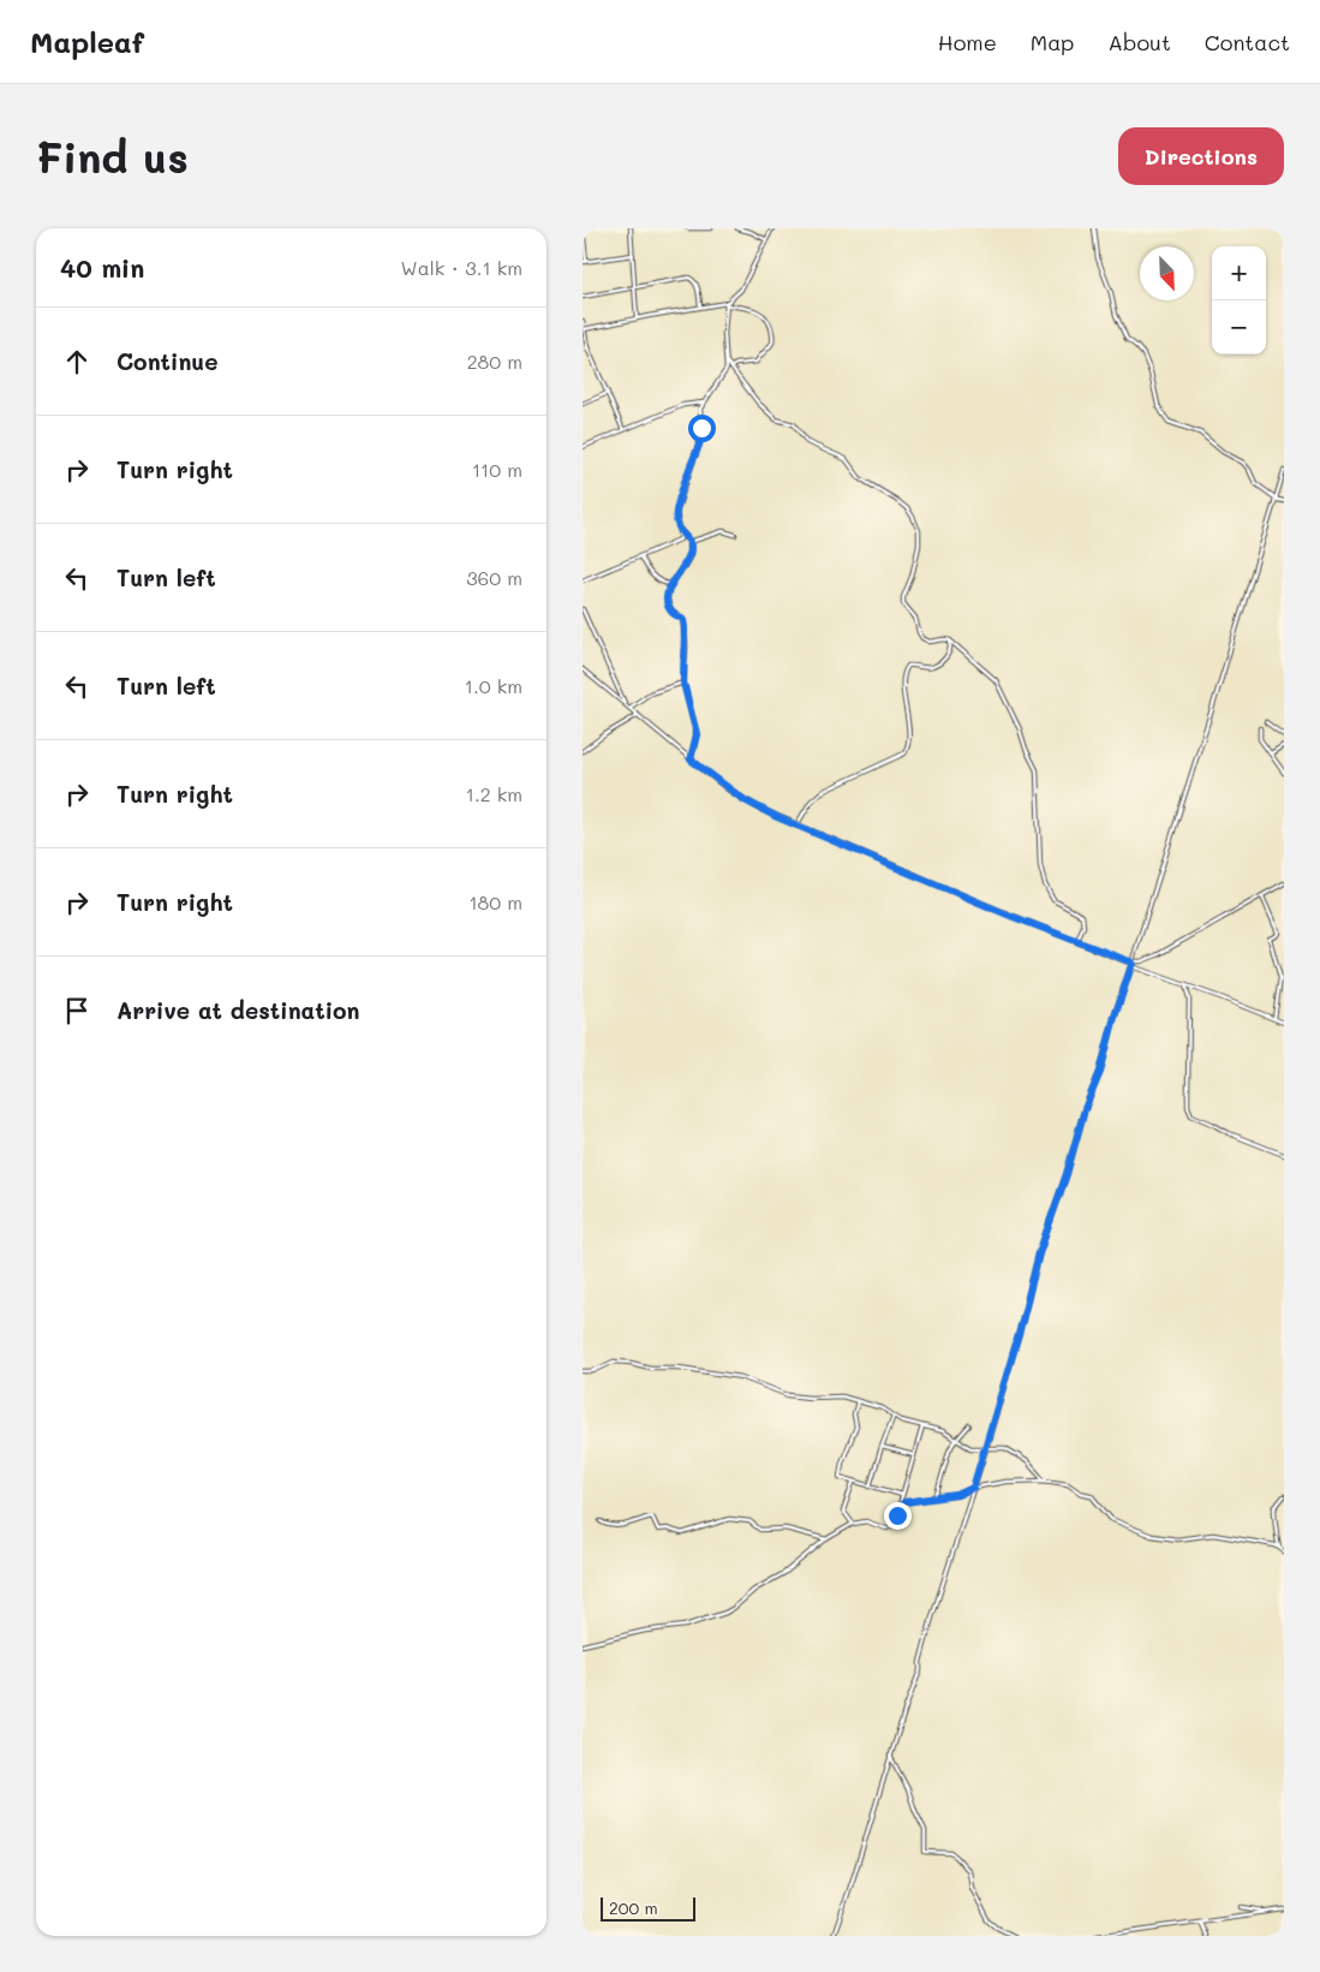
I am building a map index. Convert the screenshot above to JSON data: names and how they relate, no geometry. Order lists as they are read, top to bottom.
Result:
{
  "scale_bar": "200 m",
  "north": "bottom right",
  "page": {
    "header": "Mapleaf",
    "nav": [
      "Home",
      "Map",
      "About",
      "Contact"
    ],
    "buttons": "Directions",
    "title": "Find us",
    "heading": ["40 min", "Walk · 3.1 km"],
    "map_buttons": ["+", "−"],
    "list": [
      ["Continue", "280 m"],
      ["Turn right", "110 m"],
      ["Turn left", "360 m"],
      ["Turn left", "1.0 km"],
      ["Turn right", "1.2 km"],
      ["Turn right", "180 m"],
      "Arrive at destination"
    ],
    "scale": "200 m"
  }
}
